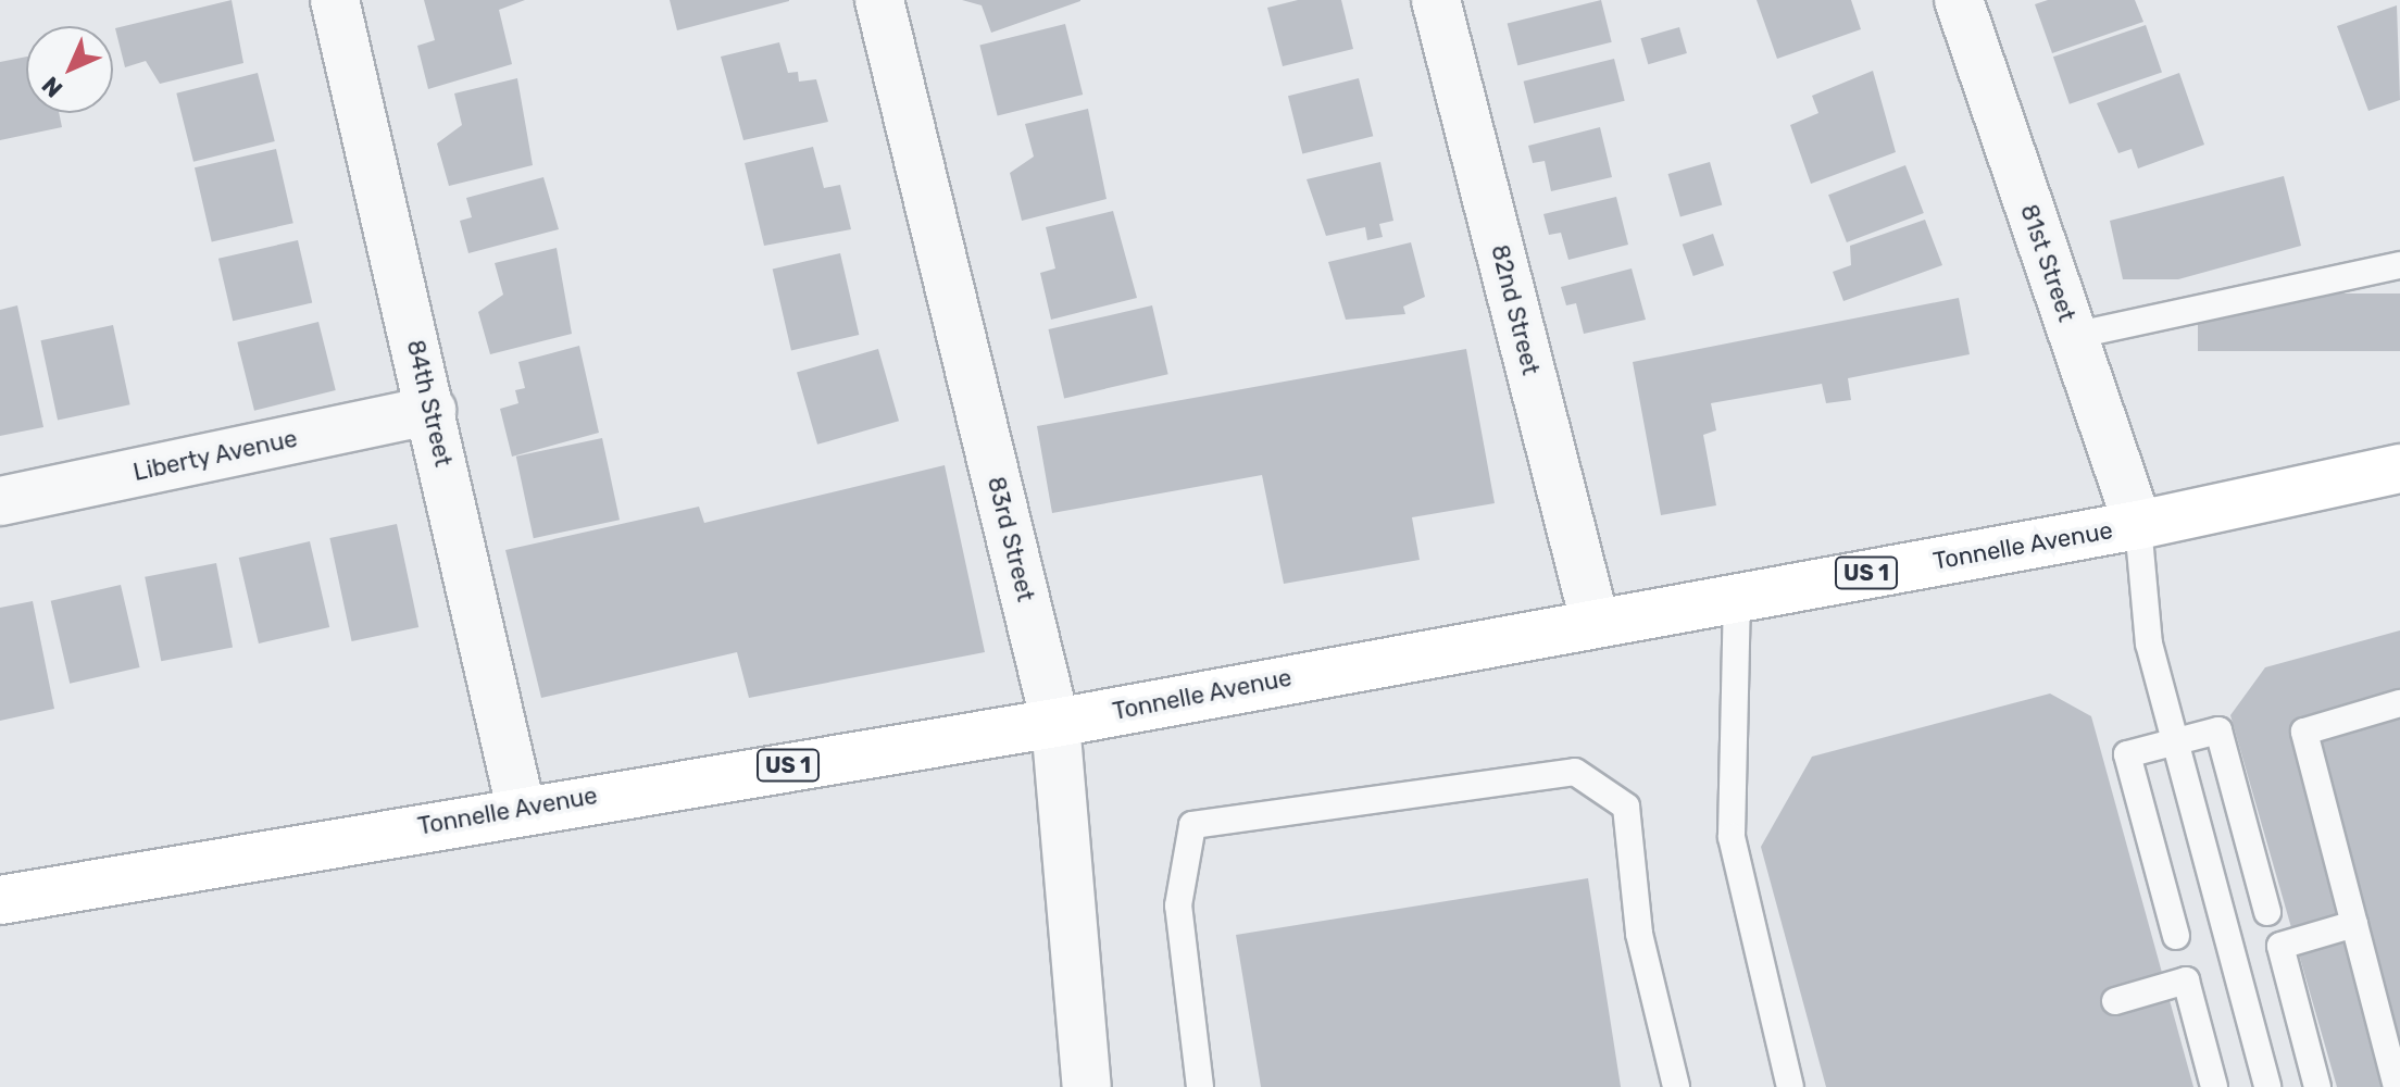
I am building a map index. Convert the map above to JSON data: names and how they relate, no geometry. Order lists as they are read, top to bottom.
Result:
{
  "streets": {
    "main road": ["Tonnelle Avenue", "US 1"],
    "street": [
      "81st Street",
      "82nd Street",
      "84th Street",
      "Liberty Avenue",
      "83rd Street"
    ]
  },
  "crossings": [
    ["81st Street", "Tonnelle Avenue"],
    ["82nd Street", "Tonnelle Avenue"],
    ["84th Street", "Liberty Avenue"],
    ["84th Street", "Tonnelle Avenue"],
    ["83rd Street", "Tonnelle Avenue"]
  ],
  "north": "bottom left"
}
